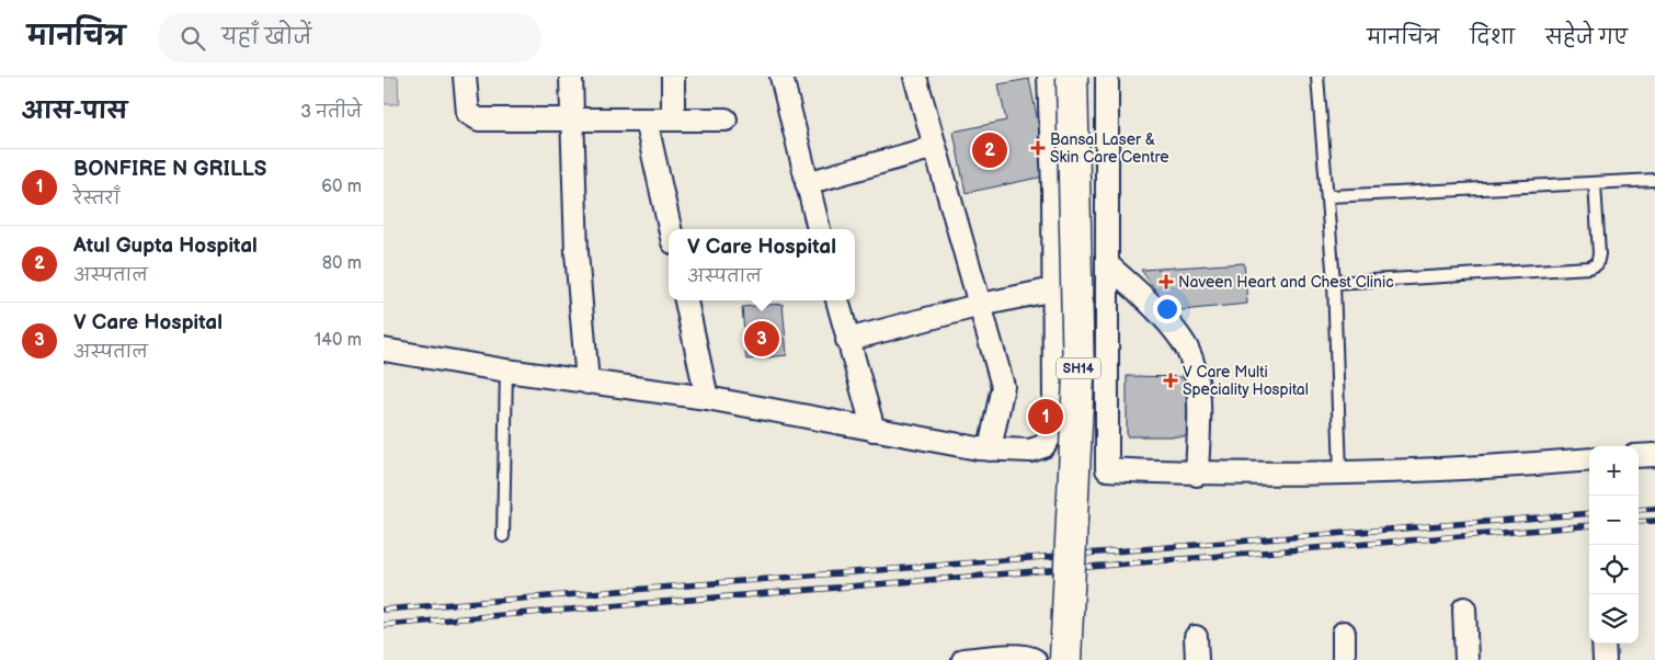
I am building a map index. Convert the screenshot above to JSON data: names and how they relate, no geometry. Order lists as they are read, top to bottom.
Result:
{
  "streets": {
    "main road": ["SH14"]
  },
  "places": {
    "health": ["Bansal Laser & Skin Care Centre", "Naveen Heart and Chest Clinic", "V Care Multi Speciality Hospital"]
  },
  "page": {
    "header": "मानचित्र",
    "search": "यहाँ खोजें",
    "nav": ["मानचित्र", "दिशा", "सहेजे गए"],
    "heading": ["आस-पास", "3 नतीजे"],
    "pins": ["2", "3", "1"],
    "list": [
      {
        "mark": "1",
        "name": "BONFIRE N GRILLS",
        "note": "रेस्तराँ",
        "value": "60 m"
      },
      {
        "mark": "2",
        "name": "Atul Gupta Hospital",
        "note": "अस्पताल",
        "value": "80 m"
      },
      {
        "mark": "3",
        "name": "V Care Hospital",
        "note": "अस्पताल",
        "value": "140 m"
      }
    ],
    "popup": ["V Care Hospital", "अस्पताल"],
    "map_buttons": ["+", "−"]
  }
}
